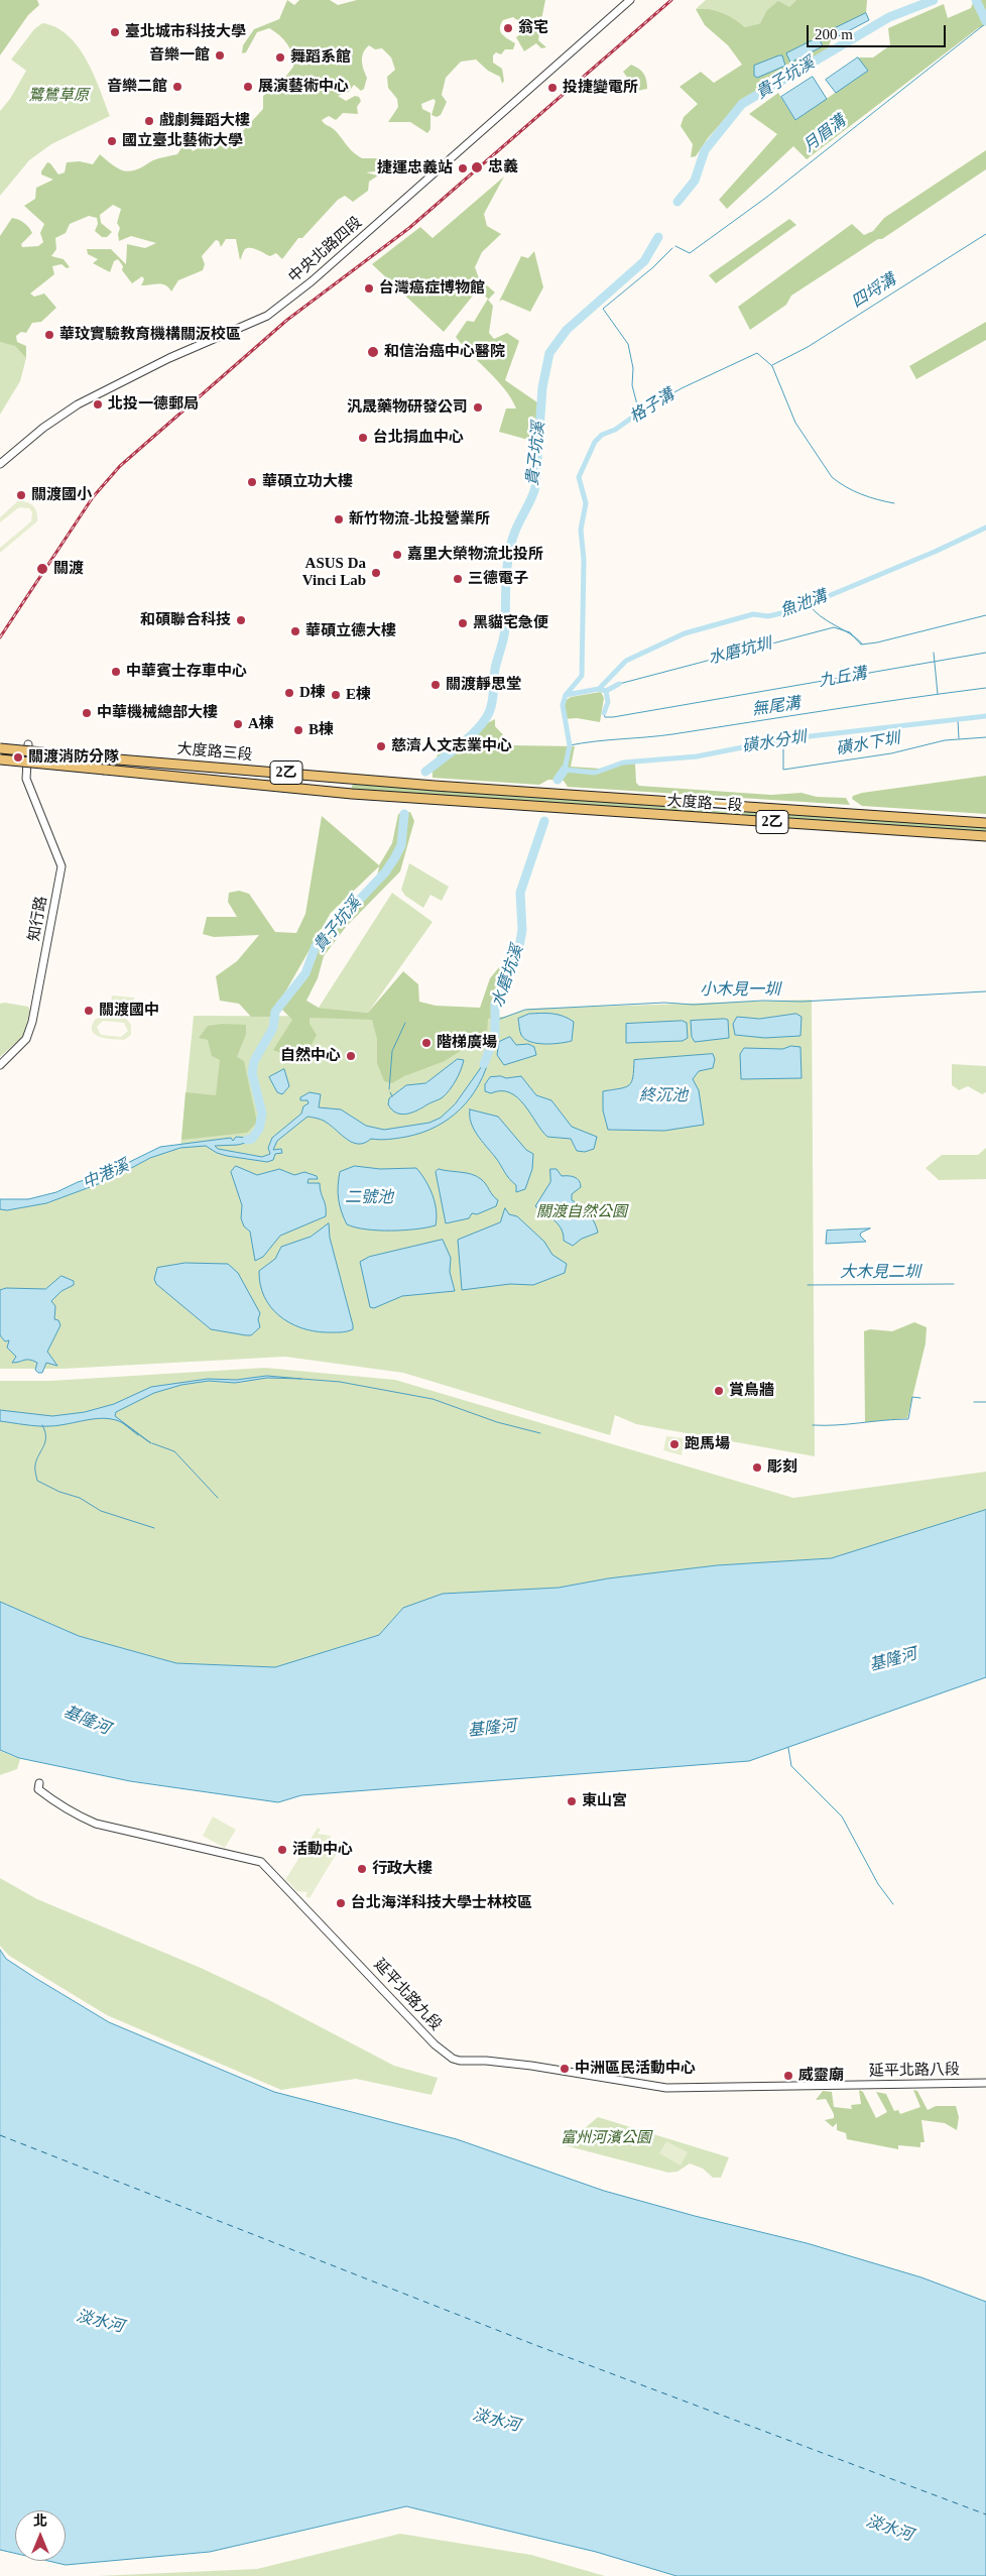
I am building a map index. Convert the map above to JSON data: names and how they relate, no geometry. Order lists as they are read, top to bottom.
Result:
{
  "streets": {
    "main road": ["大度路三段", "2乙", "大度路二段"],
    "street": [
      "中央北路四段",
      "知行路",
      "延平北路九段",
      "延平北路八段"
    ]
  },
  "crossings": [
    ["大度路三段", "大度路二段"],
    ["延平北路九段", "延平北路八段"]
  ],
  "water": [
    "貴子坑溪",
    "月眉溝",
    "四埒溝",
    "格子溝",
    "魚池溝",
    "水磨坑圳",
    "九丘溝",
    "無尾溝",
    "磺水分圳",
    "磺水下圳",
    "水磨坑溪",
    "小木見一圳",
    "終沉池",
    "中港溪",
    "二號池",
    "大木見二圳",
    "基隆河",
    "淡水河"
  ],
  "parks": ["鷺鷥草原", "關渡自然公園", "富州河濱公園"],
  "places": [
    "翁宅",
    "臺北城市科技大學",
    "音樂一館",
    "舞蹈系館",
    "音樂二館",
    "展演藝術中心",
    "投捷變電所",
    "戲劇舞蹈大樓",
    "國立臺北藝術大學",
    "忠義",
    "捷運忠義站",
    "台灣癌症博物館",
    "華玟實驗教育機構關汳校區",
    "和信治癌中心醫院",
    "北投一德郵局",
    "汎晟藥物研發公司",
    "台北捐血中心",
    "華碩立功大樓",
    "關渡國小",
    "新竹物流-北投營業所",
    "嘉里大榮物流北投所",
    "關渡",
    "ASUS Da Vinci Lab",
    "三德電子",
    "和碩聯合科技",
    "黑貓宅急便",
    "華碩立德大樓",
    "中華賓士存車中心",
    "關渡靜思堂",
    "D棟",
    "E棟",
    "中華機械總部大樓",
    "A棟",
    "B棟",
    "慈濟人文志業中心",
    "關渡消防分隊",
    "關渡國中",
    "階梯廣場",
    "自然中心",
    "賞鳥牆",
    "跑馬場",
    "彫刻",
    "東山宮",
    "活動中心",
    "行政大樓",
    "台北海洋科技大學士林校區",
    "中洲區民活動中心",
    "威靈廟"
  ],
  "scale_bar": "200 m",
  "north": "top"
}
